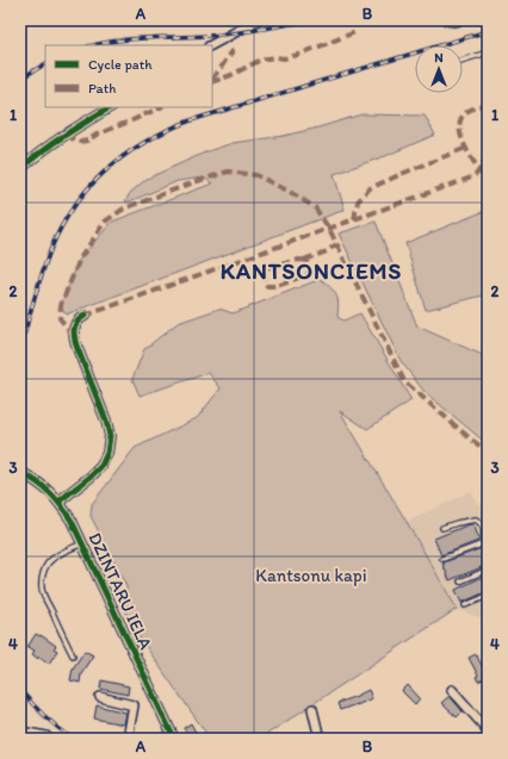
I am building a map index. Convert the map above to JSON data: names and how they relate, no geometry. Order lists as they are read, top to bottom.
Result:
{
  "streets": {
    "street": ["DZINTARU IELA"]
  },
  "districts": ["KANTSONCIEMS"],
  "parks": ["Kantsonu kapi"],
  "legend": ["Cycle path", "Path"],
  "north": "top",
  "grid": {
    "columns": ["A", "B"],
    "rows": [
      "1",
      "2",
      "3",
      "4"
    ]
  }
}
